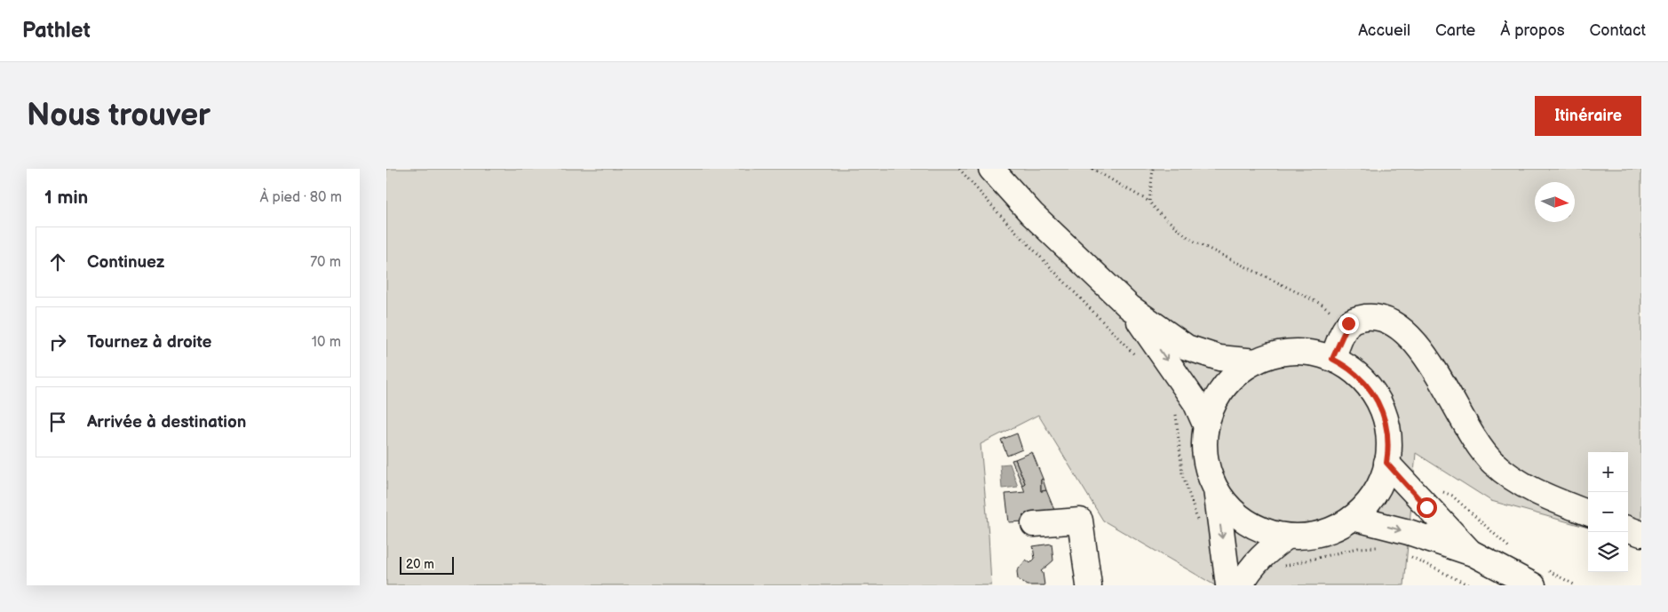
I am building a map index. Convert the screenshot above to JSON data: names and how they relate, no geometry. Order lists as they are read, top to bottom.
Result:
{
  "scale_bar": "20 m",
  "north": "right",
  "page": {
    "header": "Pathlet",
    "nav": [
      "Accueil",
      "Carte",
      "À propos",
      "Contact"
    ],
    "buttons": "Itinéraire",
    "title": "Nous trouver",
    "heading": ["1 min", "À pied · 80 m"],
    "list": [
      ["Continuez", "70 m"],
      ["Tournez à droite", "10 m"],
      "Arrivée à destination"
    ],
    "map_buttons": ["+", "−"],
    "scale": "20 m"
  }
}
